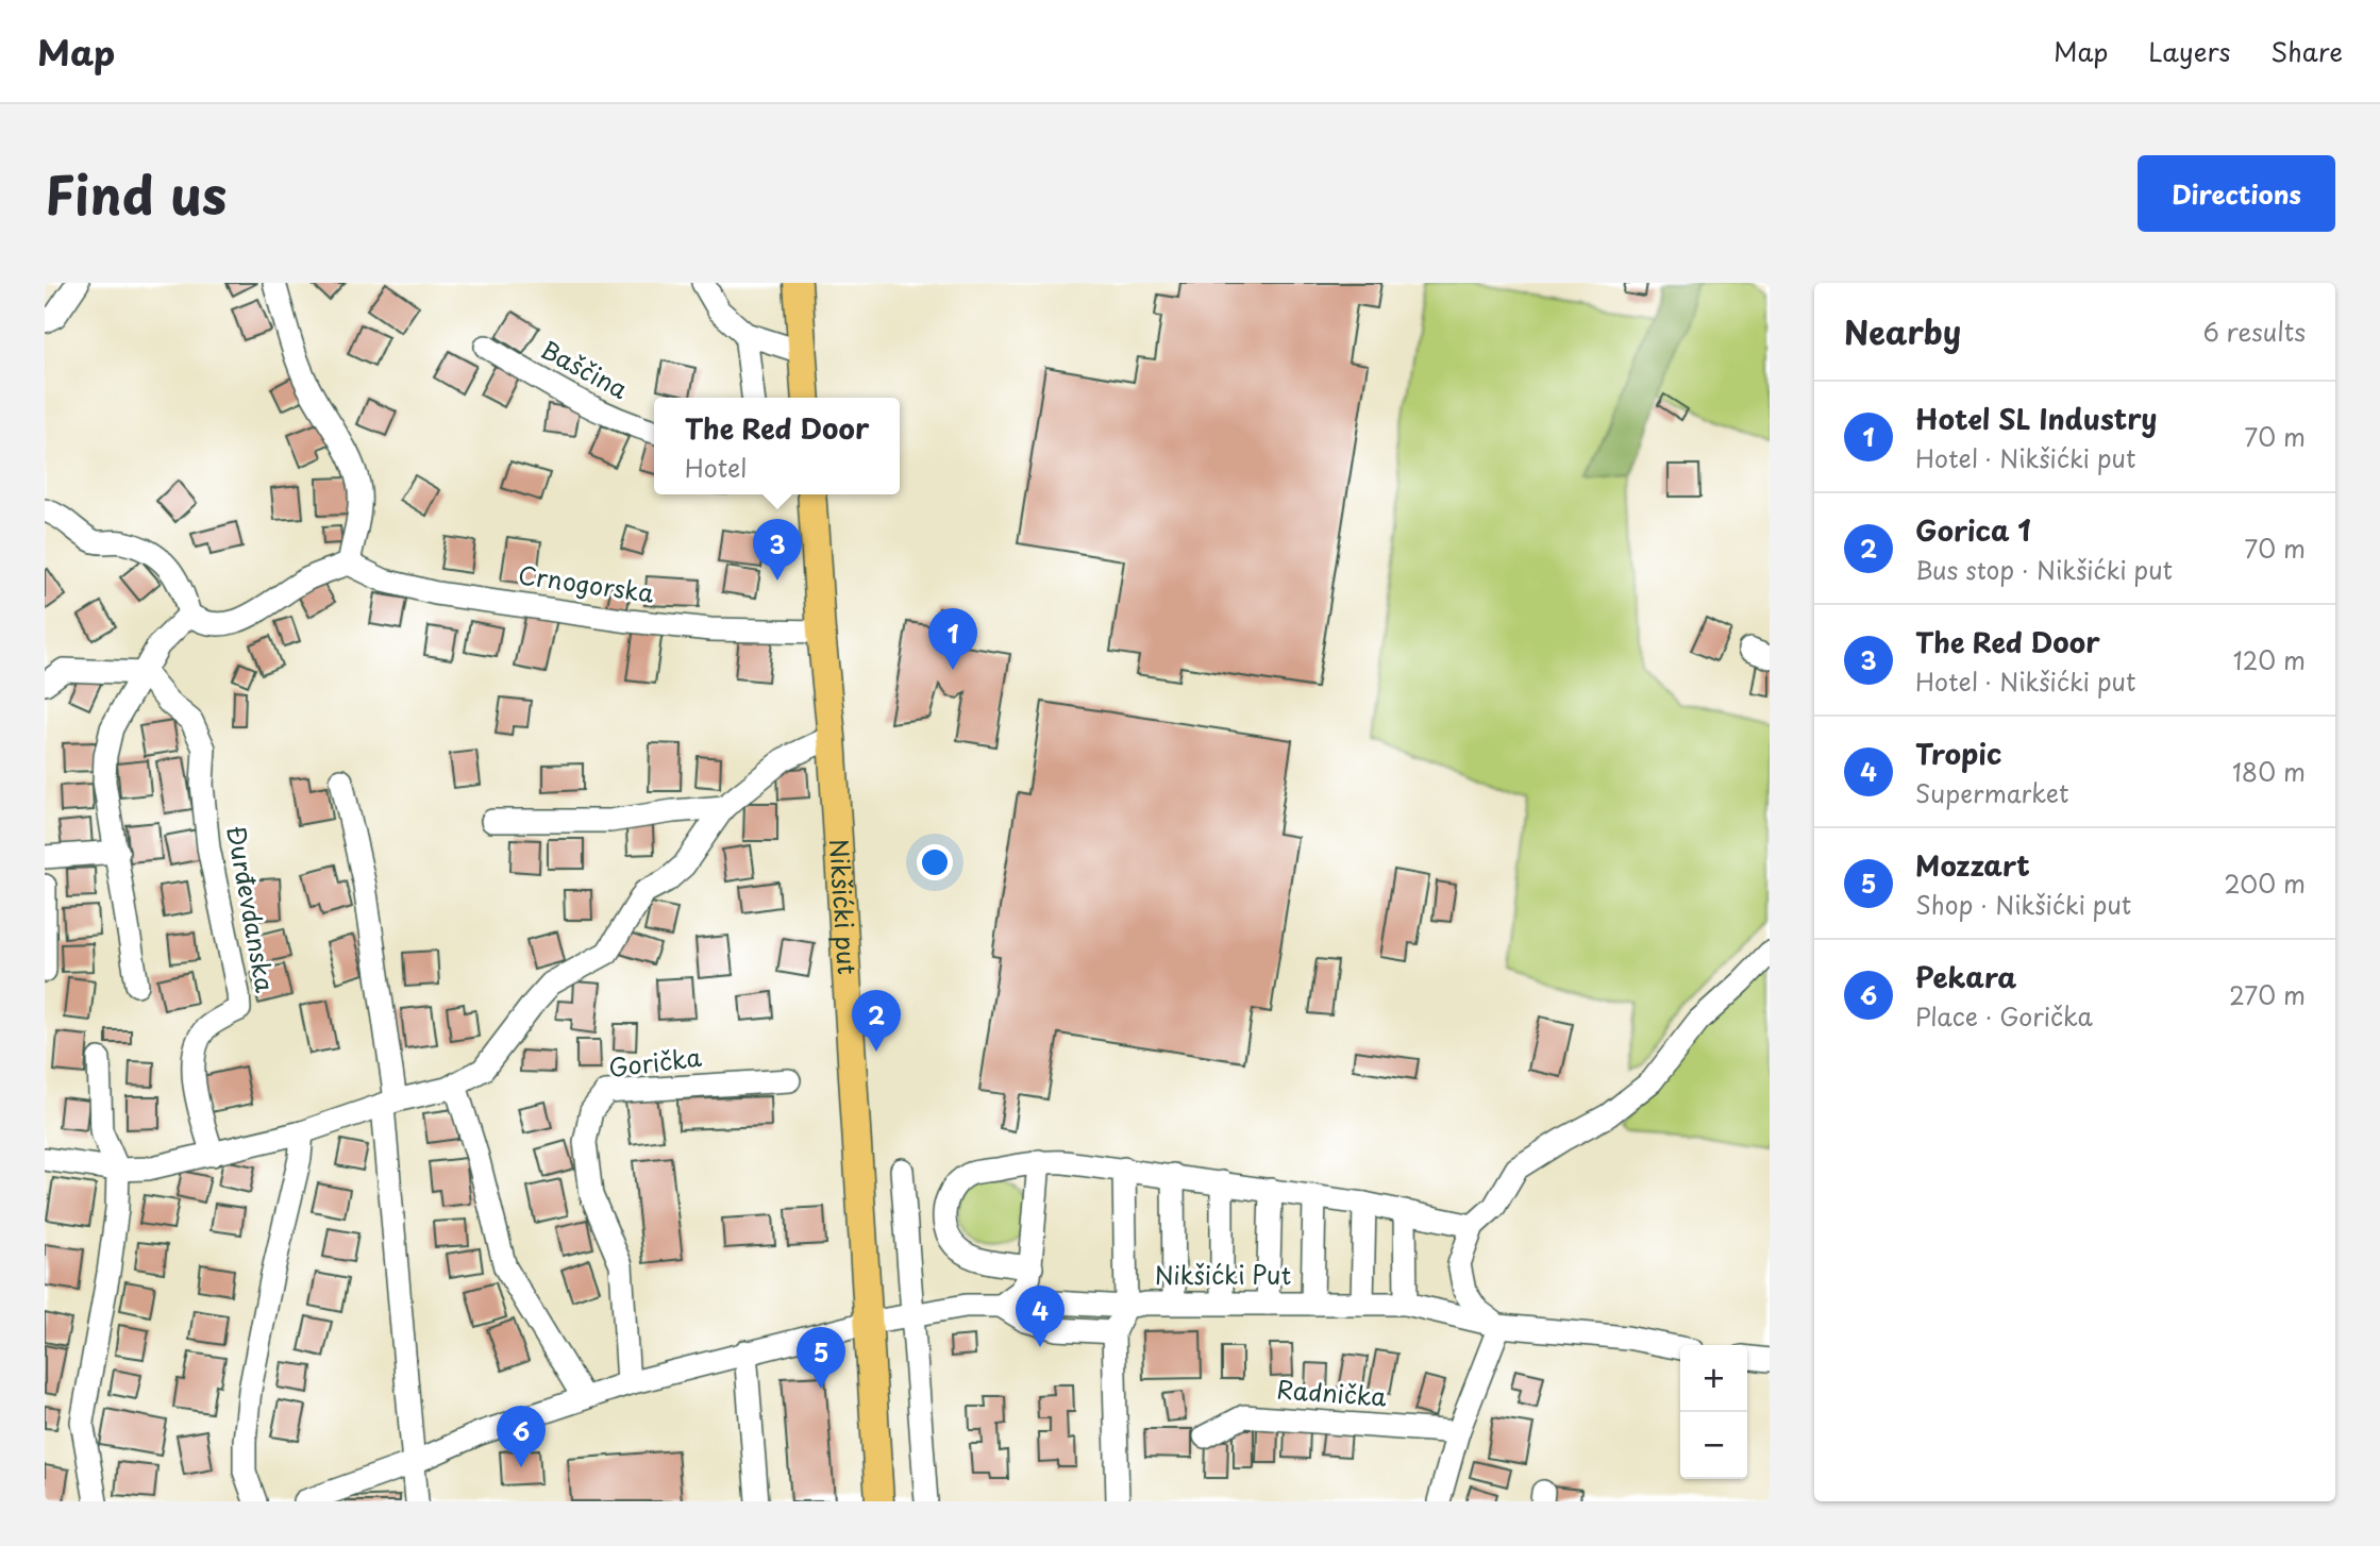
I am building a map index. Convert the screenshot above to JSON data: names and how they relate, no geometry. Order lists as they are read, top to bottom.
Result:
{
  "streets": {
    "main road": ["Nikšićki put"],
    "street": [
      "Baščina",
      "Crnogorska",
      "Đurđevdanska",
      "Gorička",
      "Nikšićki Put",
      "Radnička"
    ]
  },
  "crossings": [
    ["Crnogorska", "Nikšićki put"]
  ],
  "page": {
    "header": "Map",
    "nav": ["Map", "Layers", "Share"],
    "title": "Find us",
    "buttons": "Directions",
    "heading": ["Nearby", "6 results"],
    "list": [
      {
        "mark": "1",
        "name": "Hotel SL Industry",
        "note": "Hotel · Nikšićki put",
        "value": "70 m"
      },
      {
        "mark": "2",
        "name": "Gorica 1",
        "note": "Bus stop · Nikšićki put",
        "value": "70 m"
      },
      {
        "mark": "3",
        "name": "The Red Door",
        "note": "Hotel · Nikšićki put",
        "value": "120 m"
      },
      {
        "mark": "4",
        "name": "Tropic",
        "note": "Supermarket",
        "value": "180 m"
      },
      {
        "mark": "5",
        "name": "Mozzart",
        "note": "Shop · Nikšićki put",
        "value": "200 m"
      },
      {
        "mark": "6",
        "name": "Pekara",
        "note": "Place · Gorička",
        "value": "270 m"
      }
    ],
    "popup": ["The Red Door", "Hotel"],
    "pins": [
      "3",
      "1",
      "2",
      "4",
      "5",
      "6"
    ],
    "map_buttons": ["+", "−"]
  }
}
